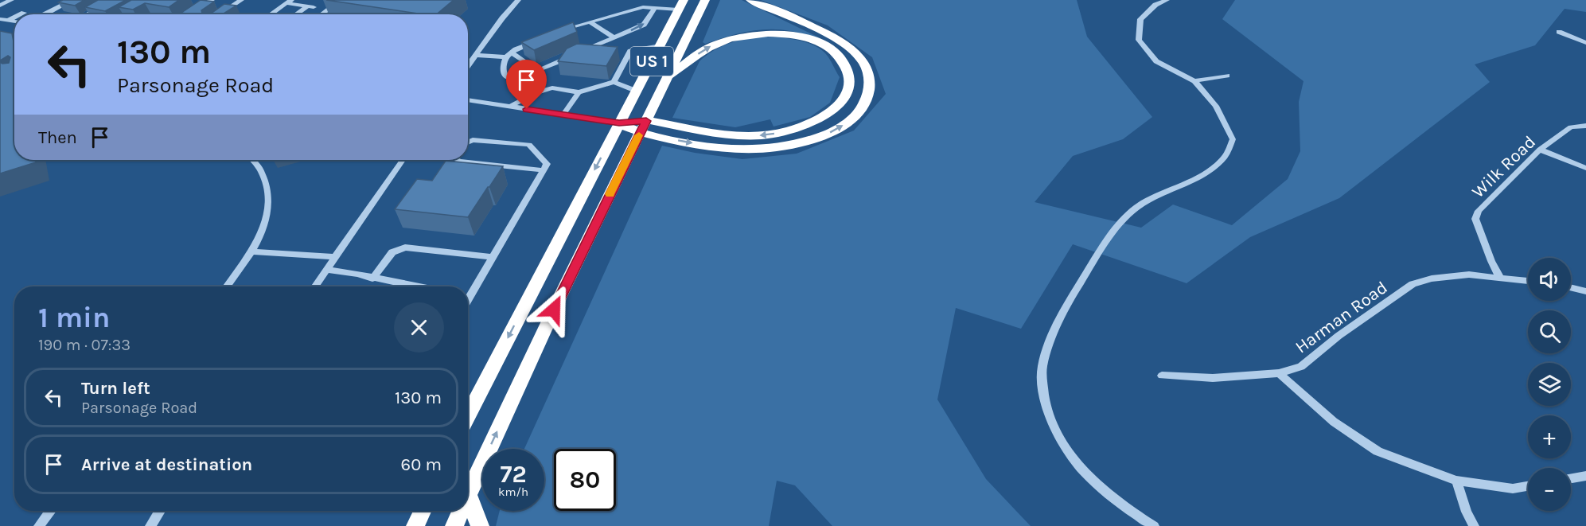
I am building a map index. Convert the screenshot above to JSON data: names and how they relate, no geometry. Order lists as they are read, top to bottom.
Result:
{
  "streets": {
    "highway": ["US 1"],
    "street": ["Wilk Road", "Harman Road"]
  },
  "crossings": [
    ["Wilk Road", "Harman Road"]
  ],
  "page": {
    "turn": ["130 m", "Parsonage Road"],
    "then": "Then",
    "map_buttons": ["+", "−"],
    "heading": ["1 min", "190 m · 07:33"],
    "list": [
      {
        "name": "Turn left",
        "note": "Parsonage Road",
        "value": "130 m"
      },
      {
        "name": "Arrive at destination",
        "value": "60 m"
      }
    ],
    "speed": "72 km/h",
    "limit": "80"
  }
}
